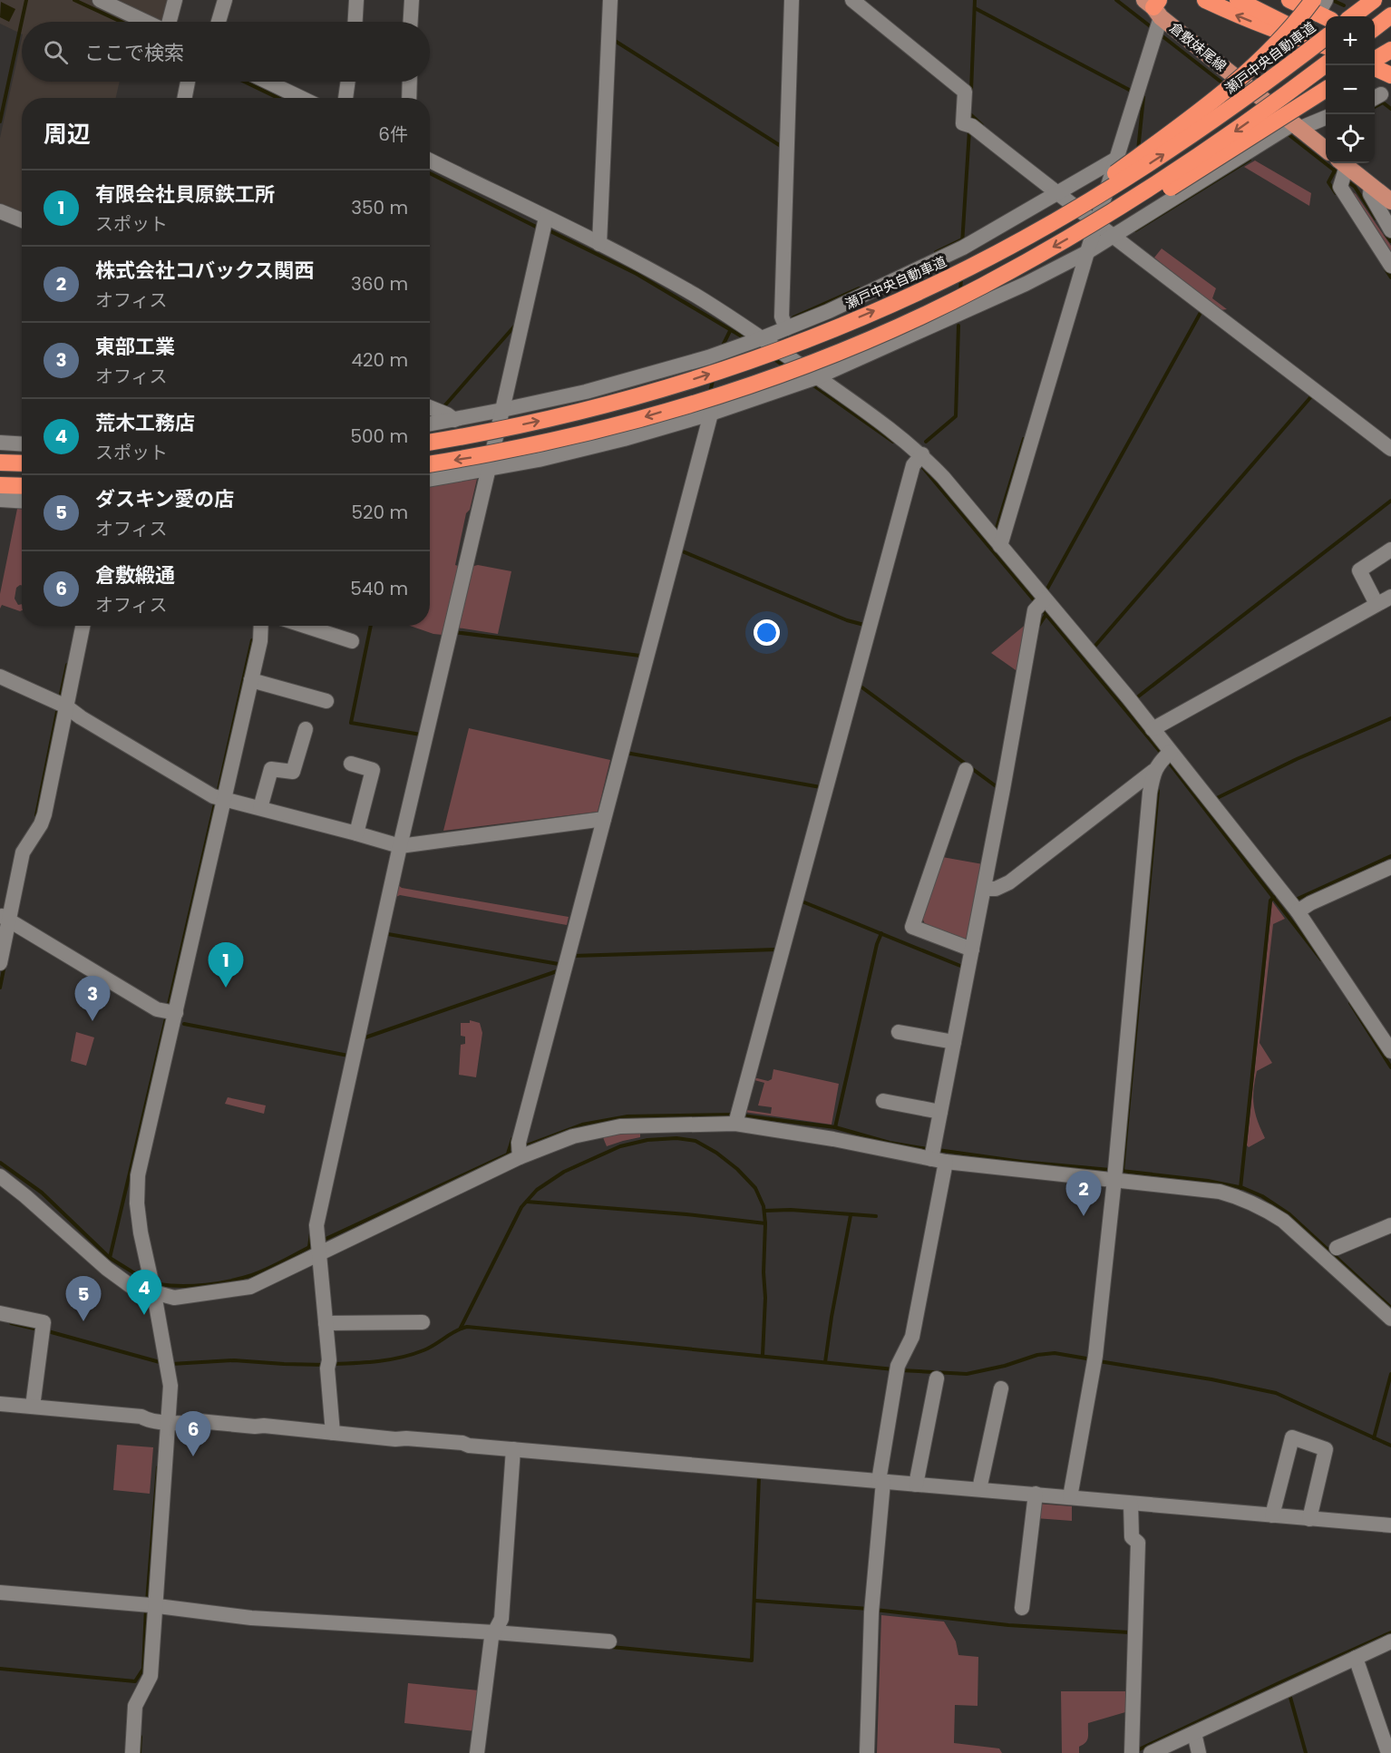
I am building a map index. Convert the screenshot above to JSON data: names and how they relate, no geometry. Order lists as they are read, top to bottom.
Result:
{
  "streets": {
    "highway": ["瀬戸中央自動車道"],
    "main road": ["倉敷妹尾線"]
  },
  "page": {
    "map_buttons": ["+", "−"],
    "search": "ここで検索",
    "heading": ["周辺", "6件"],
    "list": [
      {
        "mark": "1",
        "name": "有限会社貝原鉄工所",
        "note": "スポット",
        "value": "350 m"
      },
      {
        "mark": "2",
        "name": "株式会社コバックス関西",
        "note": "オフィス",
        "value": "360 m"
      },
      {
        "mark": "3",
        "name": "東部工業",
        "note": "オフィス",
        "value": "420 m"
      },
      {
        "mark": "4",
        "name": "荒木工務店",
        "note": "スポット",
        "value": "500 m"
      },
      {
        "mark": "5",
        "name": "ダスキン愛の店",
        "note": "オフィス",
        "value": "520 m"
      },
      {
        "mark": "6",
        "name": "倉敷緞通",
        "note": "オフィス",
        "value": "540 m"
      }
    ],
    "pins": [
      "1",
      "3",
      "2",
      "4",
      "5",
      "6"
    ]
  }
}
